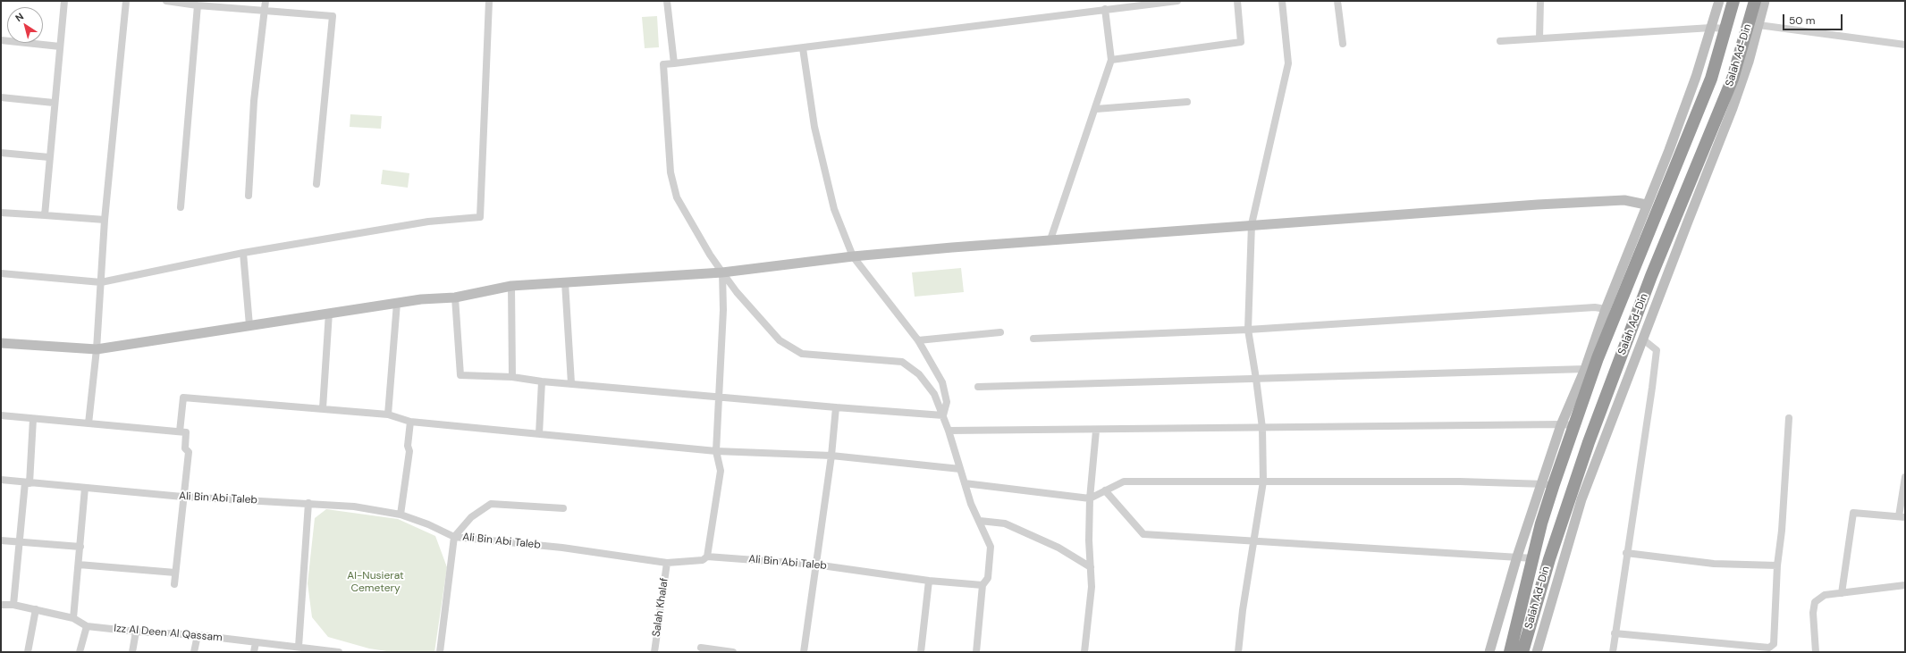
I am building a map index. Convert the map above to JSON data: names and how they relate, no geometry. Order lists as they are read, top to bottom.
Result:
{
  "streets": {
    "highway": ["Salah Ad-Din"],
    "street": ["Ali Bin Abi Taleb", "Salah Khalaf", "Izz Al Deen Al Qassam"]
  },
  "crossings": [
    ["Ali Bin Abi Taleb", "Salah Khalaf"]
  ],
  "parks": ["Al-Nusierat Cemetery"],
  "scale_bar": "50 m",
  "north": "top left"
}
